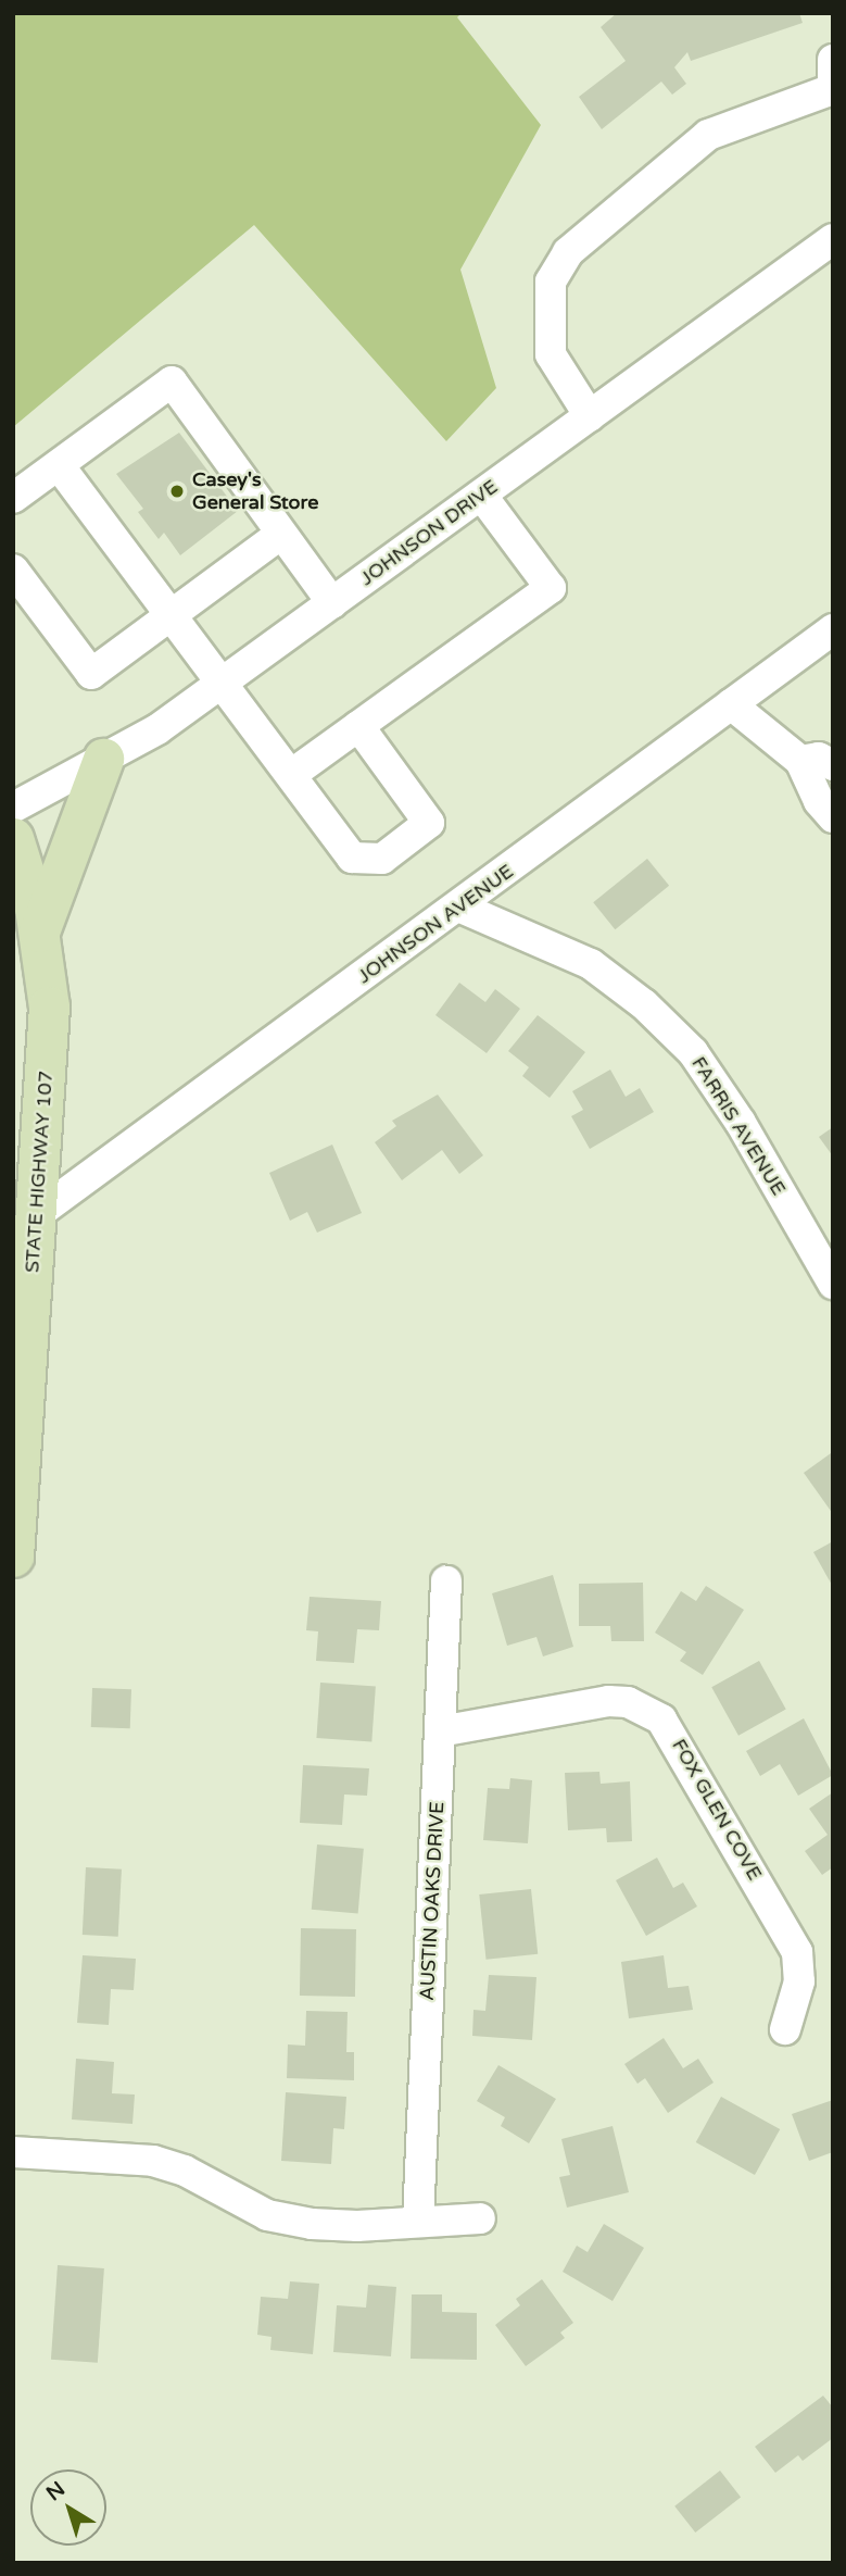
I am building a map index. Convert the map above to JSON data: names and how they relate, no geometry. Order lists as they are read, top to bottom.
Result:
{
  "streets": {
    "main road": ["STATE HIGHWAY 107"],
    "street": [
      "JOHNSON DRIVE",
      "JOHNSON AVENUE",
      "FARRIS AVENUE",
      "FOX GLEN COVE",
      "AUSTIN OAKS DRIVE"
    ]
  },
  "crossings": [
    ["JOHNSON AVENUE", "FARRIS AVENUE"],
    ["JOHNSON AVENUE", "STATE HIGHWAY 107"],
    ["FOX GLEN COVE", "AUSTIN OAKS DRIVE"]
  ],
  "places": ["Casey's General Store"],
  "north": "top left"
}
